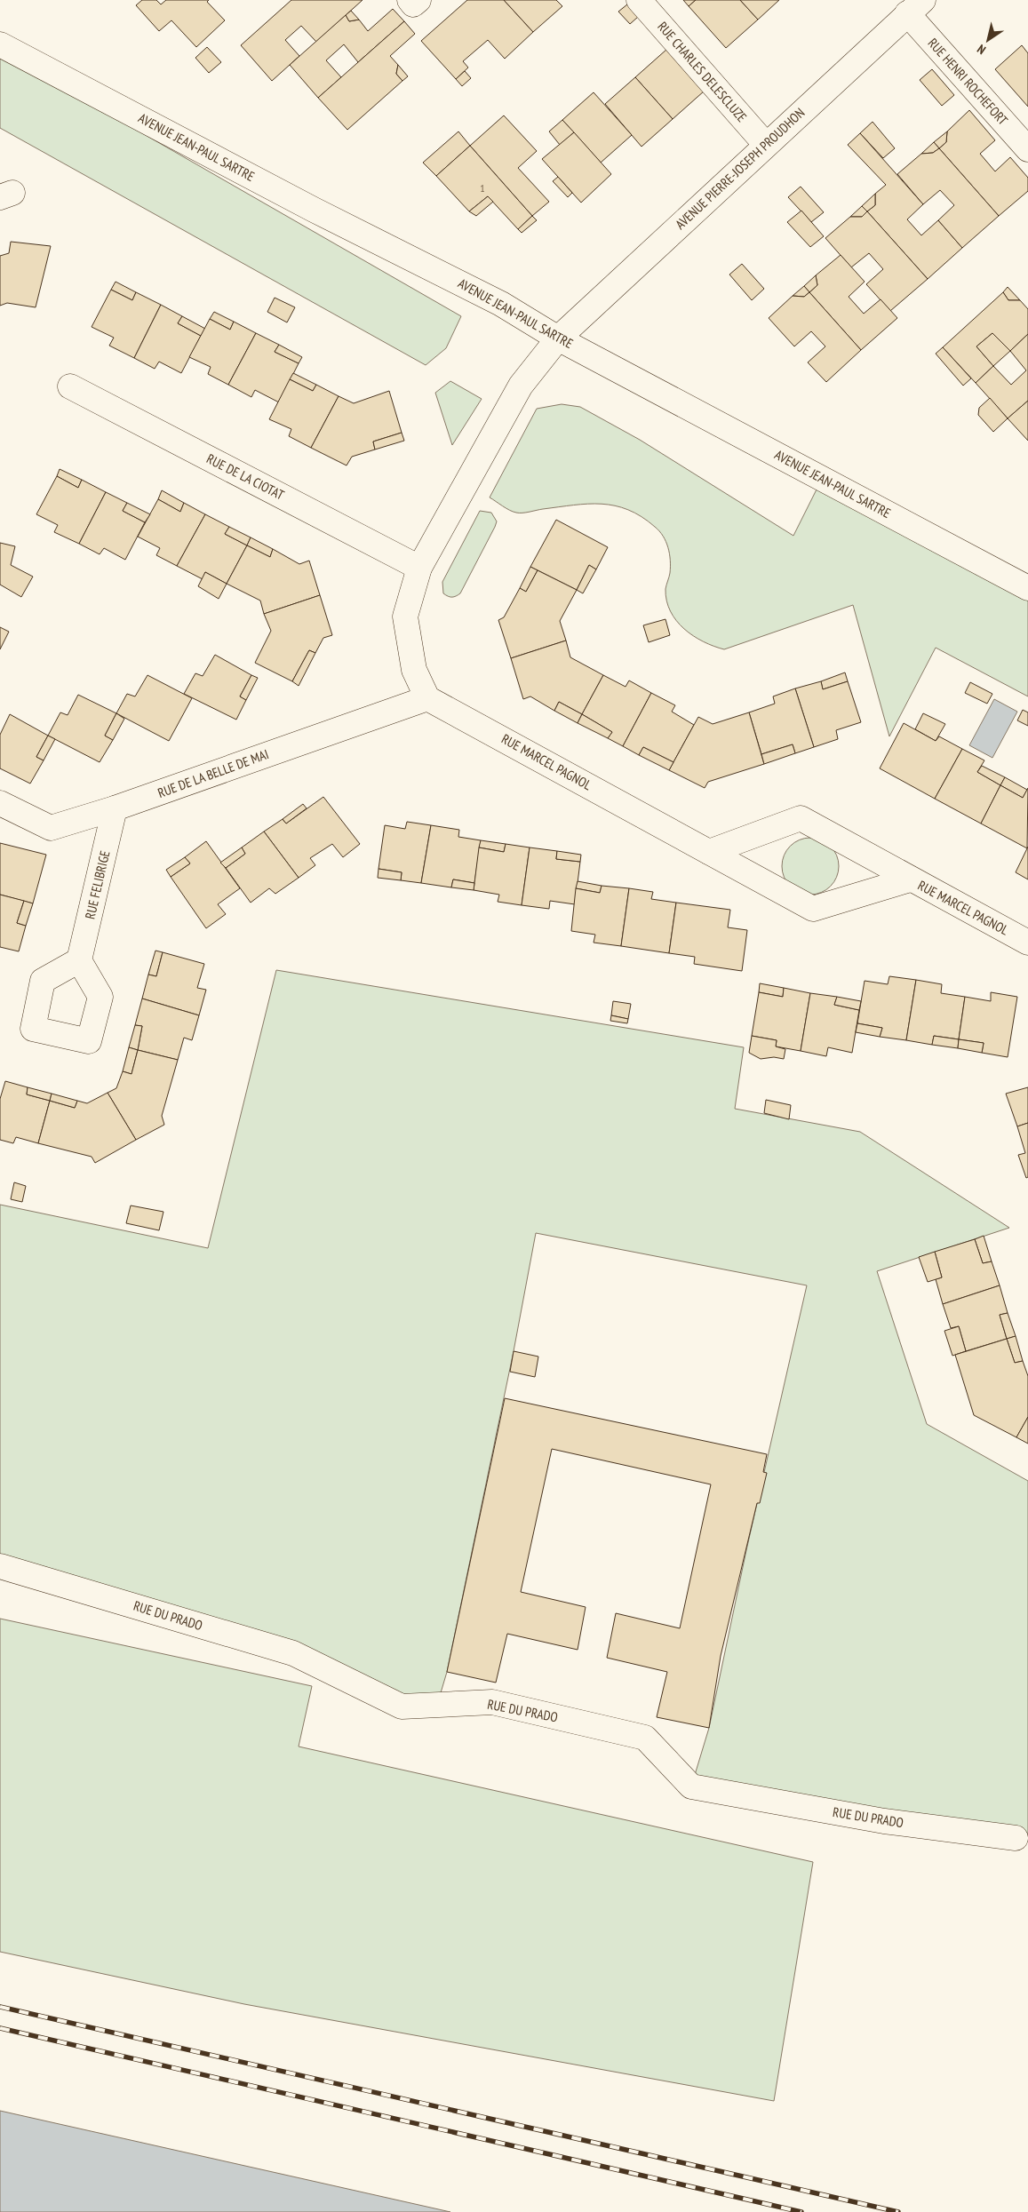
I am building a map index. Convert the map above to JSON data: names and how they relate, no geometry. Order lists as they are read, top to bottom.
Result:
{
  "streets": {
    "street": [
      "RUE CHARLES DELESCLUZE",
      "RUE HENRI ROCHEFORT",
      "AVENUE JEAN-PAUL SARTRE",
      "AVENUE PIERRE-JOSEPH PROUDHON",
      "RUE DE LA CIOTAT",
      "RUE MARCEL PAGNOL",
      "RUE DE LA BELLE DE MAI",
      "RUE FELIBRIGE",
      "RUE DU PRADO"
    ]
  },
  "crossings": [
    ["RUE CHARLES DELESCLUZE", "AVENUE PIERRE-JOSEPH PROUDHON"],
    ["RUE HENRI ROCHEFORT", "AVENUE PIERRE-JOSEPH PROUDHON"],
    ["AVENUE JEAN-PAUL SARTRE", "AVENUE PIERRE-JOSEPH PROUDHON"],
    ["RUE MARCEL PAGNOL", "RUE DE LA BELLE DE MAI"],
    ["RUE DE LA BELLE DE MAI", "RUE FELIBRIGE"]
  ],
  "house_numbers": ["1"],
  "north": "bottom left"
}
